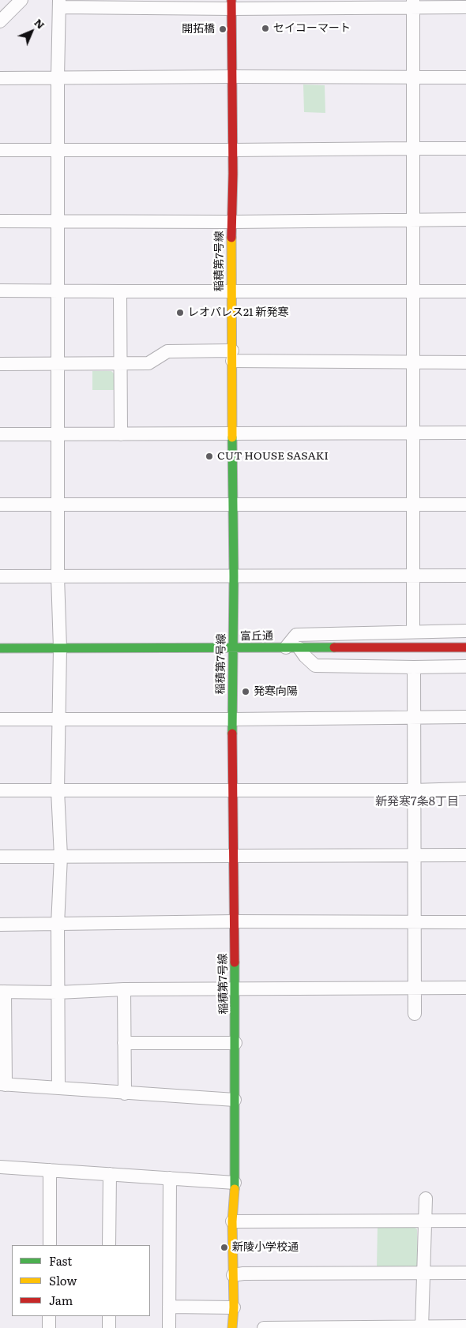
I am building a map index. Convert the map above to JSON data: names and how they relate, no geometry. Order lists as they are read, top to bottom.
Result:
{
  "streets": {
    "street": ["稲積第7号線", "富丘通"]
  },
  "crossings": [
    ["稲積第7号線", "富丘通"]
  ],
  "districts": ["新発寒7条8丁目"],
  "places": [
    "セイコーマート",
    "開拓橋",
    "レオパレス21 新発寒",
    "CUT HOUSE SASAKI",
    "発寒向陽",
    "新陵小学校通"
  ],
  "legend": ["Fast", "Slow", "Jam"],
  "north": "top right"
}
